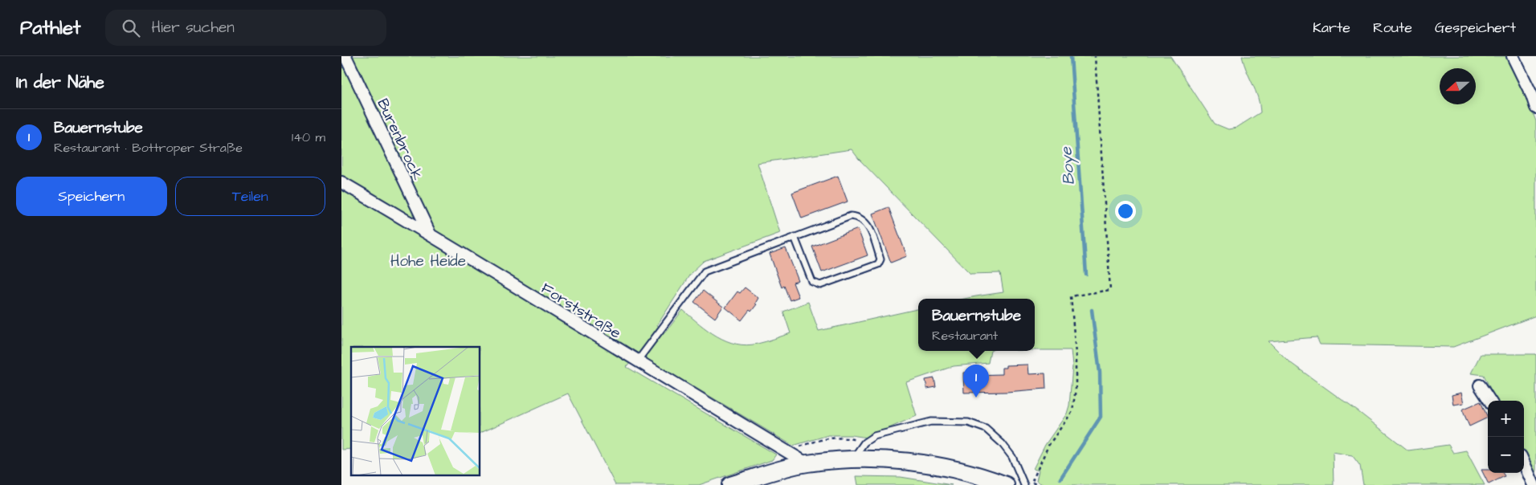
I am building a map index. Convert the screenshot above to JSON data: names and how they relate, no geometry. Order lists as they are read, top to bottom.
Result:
{
  "streets": {
    "street": ["Burenbrock", "Forststraße"]
  },
  "crossings": [
    ["Burenbrock", "Forststraße"]
  ],
  "water": ["Boye"],
  "parks": ["Hohe Heide"],
  "north": "left",
  "page": {
    "header": "Pathlet",
    "search": "Hier suchen",
    "nav": ["Karte", "Route", "Gespeichert"],
    "heading": "In der Nähe",
    "list": [
      {
        "mark": "1",
        "name": "Bauernstube",
        "note": "Restaurant · Bottroper Straße",
        "value": "140 m"
      }
    ],
    "buttons": ["Speichern", "Teilen"],
    "popup": ["Bauernstube", "Restaurant"],
    "pins": "1",
    "map_buttons": ["+", "−"]
  }
}
